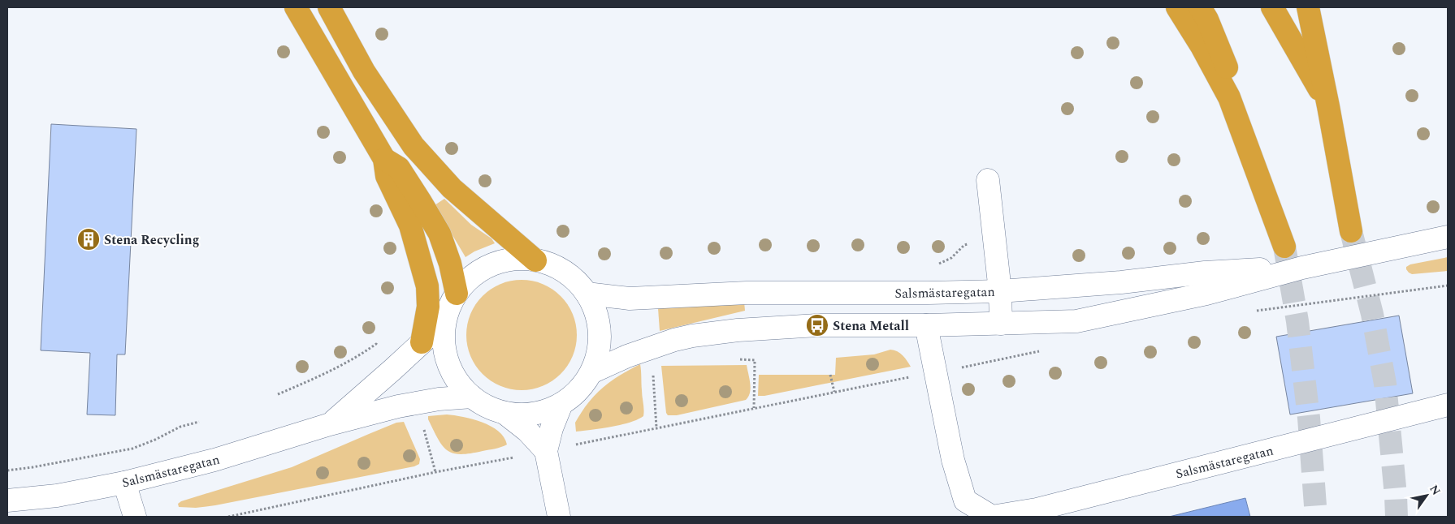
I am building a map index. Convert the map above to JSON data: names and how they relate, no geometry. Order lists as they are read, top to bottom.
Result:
{
  "streets": {
    "street": ["Salsmästaregatan"]
  },
  "places": {
    "building": ["Stena Recycling"],
    "bus stop": ["Stena Metall"]
  },
  "north": "top right"
}
